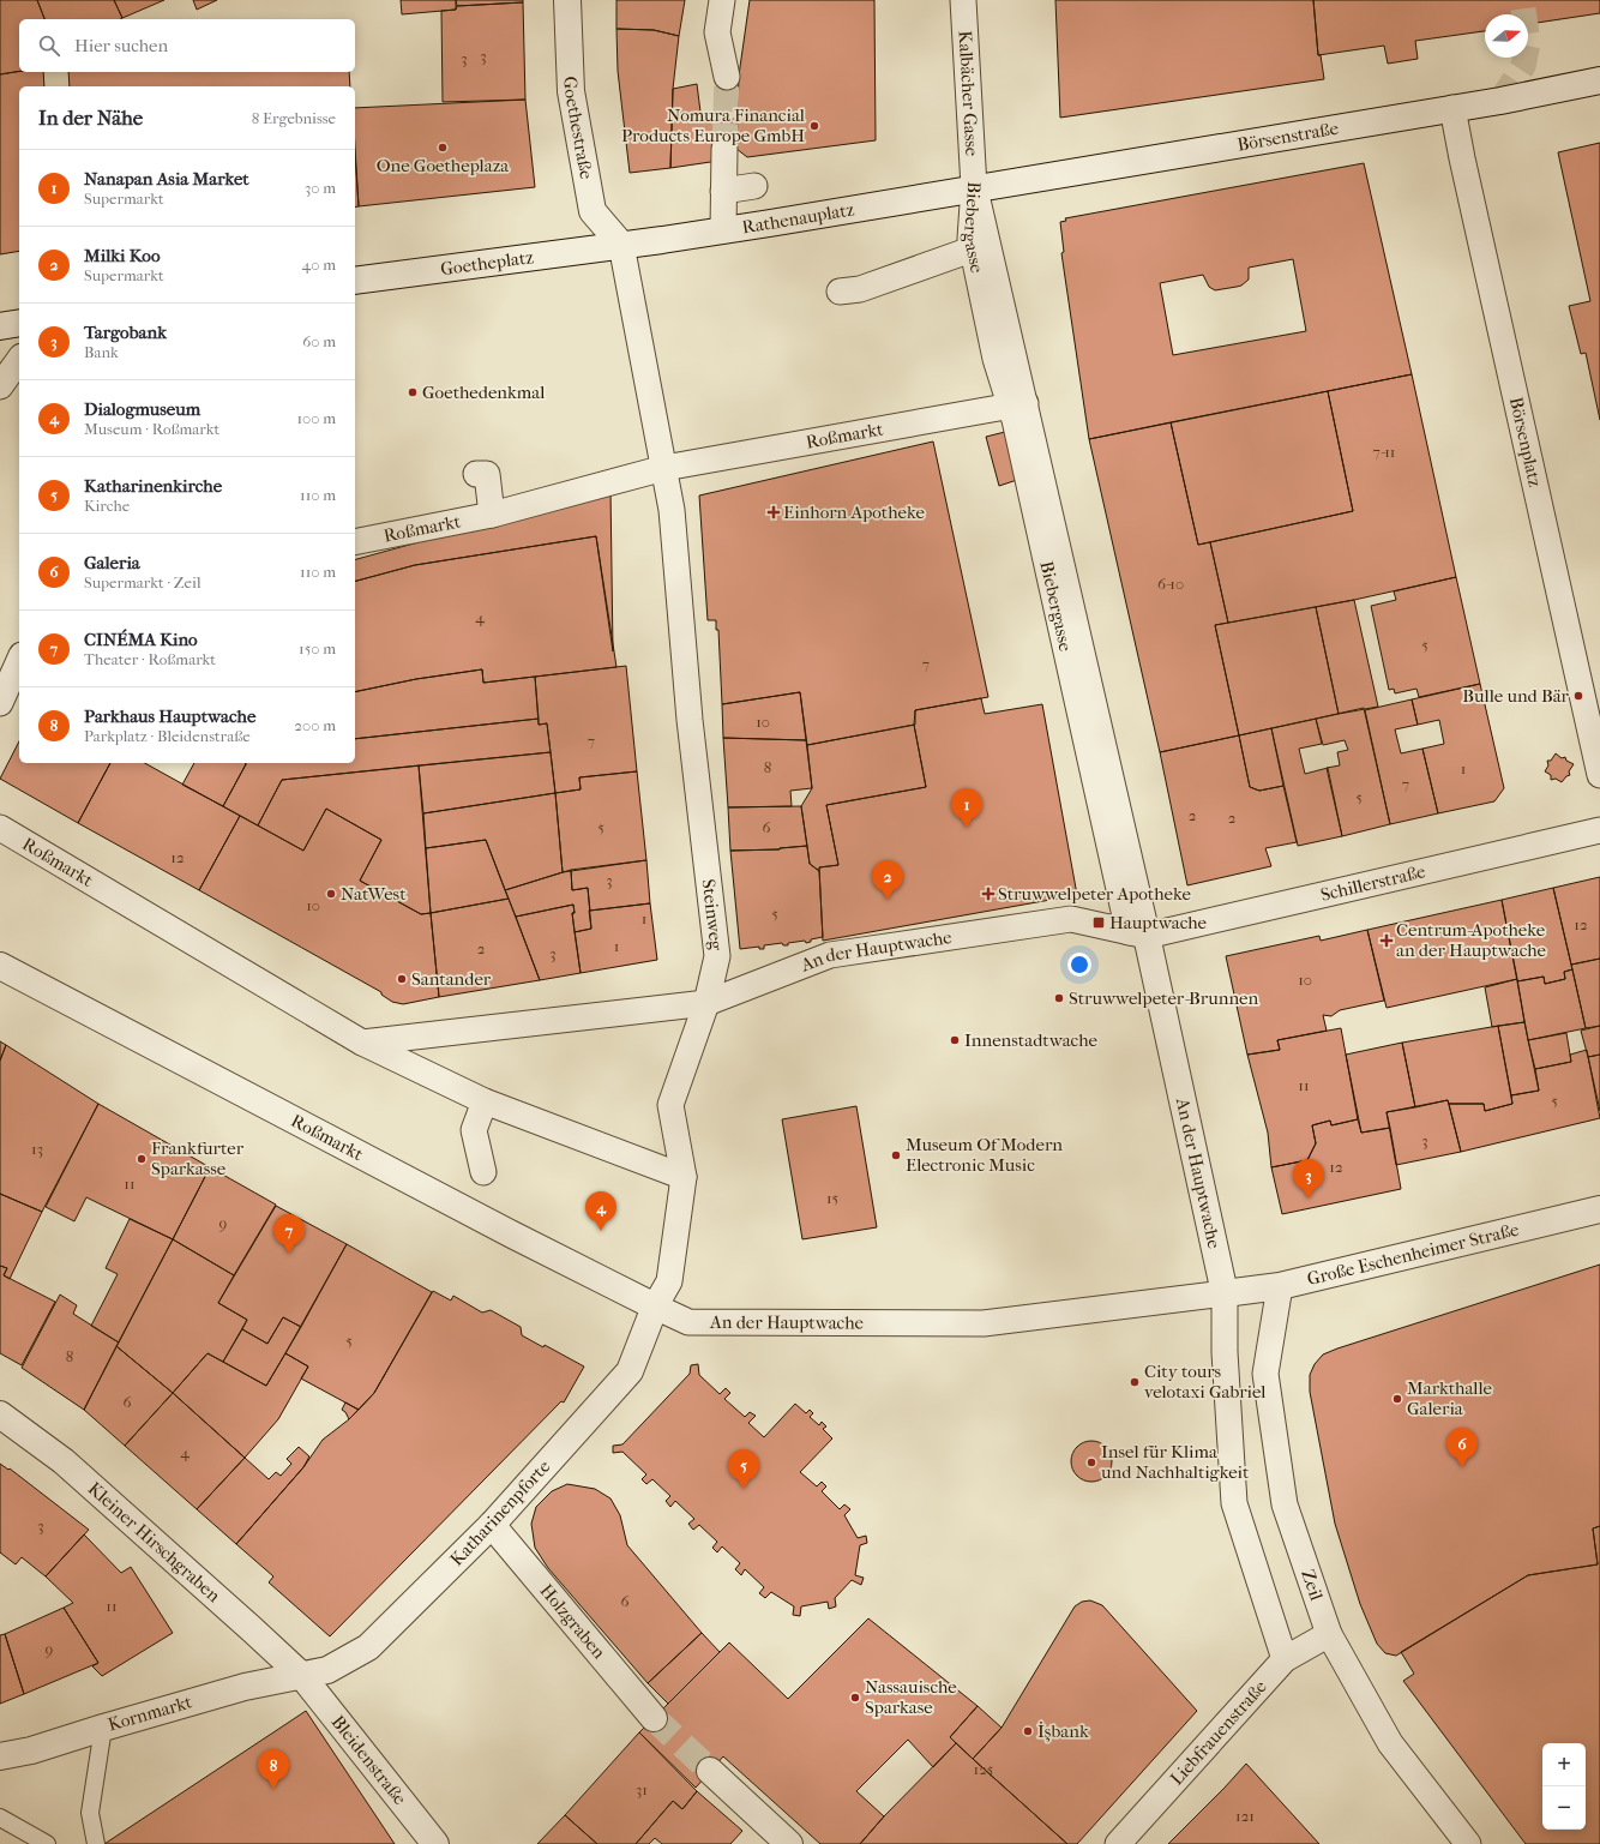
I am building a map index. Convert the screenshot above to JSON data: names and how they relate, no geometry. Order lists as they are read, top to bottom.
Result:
{
  "streets": {
    "street": [
      "Kalbächer Gasse",
      "Goethestraße",
      "Börsenstraße",
      "Rathenauplatz",
      "Biebergasse",
      "Goetheplatz",
      "Roßmarkt",
      "Börsenplatz",
      "Schillerstraße",
      "Steinweg",
      "An der Hauptwache",
      "Große Eschenheimer Straße",
      "Katharinenpforte",
      "Kleiner Hirschgraben",
      "Zeil",
      "Holzgraben",
      "Kornmarkt",
      "Liebfrauenstraße",
      "Bleidenstraße"
    ]
  },
  "crossings": [
    ["Kalbächer Gasse", "Börsenstraße"],
    ["Kalbächer Gasse", "Rathenauplatz"],
    ["Kalbächer Gasse", "Biebergasse"],
    ["Goethestraße", "Rathenauplatz"],
    ["Goethestraße", "Goetheplatz"],
    ["Börsenstraße", "Rathenauplatz"],
    ["Börsenstraße", "Biebergasse"],
    ["Börsenstraße", "Börsenplatz"],
    ["Rathenauplatz", "Biebergasse"],
    ["Rathenauplatz", "Goetheplatz"],
    ["Biebergasse", "Roßmarkt"],
    ["Biebergasse", "Schillerstraße"],
    ["Biebergasse", "An der Hauptwache"],
    ["Roßmarkt", "Steinweg"],
    ["Roßmarkt", "An der Hauptwache"],
    ["Roßmarkt", "Katharinenpforte"],
    ["Schillerstraße", "An der Hauptwache"],
    ["Steinweg", "An der Hauptwache"],
    ["Steinweg", "Katharinenpforte"],
    ["An der Hauptwache", "Große Eschenheimer Straße"],
    ["An der Hauptwache", "Katharinenpforte"],
    ["Große Eschenheimer Straße", "Zeil"],
    ["Katharinenpforte", "Kleiner Hirschgraben"],
    ["Katharinenpforte", "Holzgraben"],
    ["Katharinenpforte", "Kornmarkt"],
    ["Katharinenpforte", "Bleidenstraße"],
    ["Kleiner Hirschgraben", "Kornmarkt"],
    ["Kleiner Hirschgraben", "Bleidenstraße"],
    ["Zeil", "Liebfrauenstraße"],
    ["Kornmarkt", "Bleidenstraße"]
  ],
  "places": {
    "other": [
      "Nomura Financial Products Europe GmbH",
      "One Goetheplaza",
      "Goethedenkmal",
      "Bulle und Bär",
      "NatWest",
      "Santander",
      "Struwwelpeter-Brunnen",
      "Innenstadtwache",
      "Museum Of Modern Electronic Music",
      "Frankfurter Sparkasse",
      "City tours velotaxi Gabriel",
      "Markthalle Galeria",
      "Insel für Klima und Nachhaltigkeit",
      "Nassauische Sparkase",
      "İşbank"
    ],
    "health": ["Einhorn Apotheke", "Struwwelpeter Apotheke", "Centrum-Apotheke an der Hauptwache"],
    "transit": ["Hauptwache"]
  },
  "house_numbers": [
    "3",
    "3",
    "7-11",
    "6-10",
    "4",
    "5",
    "7",
    "10",
    "7",
    "8",
    "1",
    "7",
    "5",
    "2",
    "2",
    "5",
    "6",
    "12",
    "3",
    "10",
    "5",
    "1",
    "12",
    "1",
    "2",
    "3",
    "10",
    "11",
    "5",
    "3",
    "13",
    "12",
    "11",
    "15",
    "9",
    "5",
    "8",
    "6",
    "4",
    "3",
    "6",
    "11",
    "9",
    "125",
    "31",
    "121"
  ],
  "north": "right",
  "page": {
    "search": "Hier suchen",
    "heading": ["In der Nähe", "8 Ergebnisse"],
    "list": [
      {
        "mark": "1",
        "name": "Nanapan Asia Market",
        "note": "Supermarkt",
        "value": "30 m"
      },
      {
        "mark": "2",
        "name": "Milki Koo",
        "note": "Supermarkt",
        "value": "40 m"
      },
      {
        "mark": "3",
        "name": "Targobank",
        "note": "Bank",
        "value": "60 m"
      },
      {
        "mark": "4",
        "name": "Dialogmuseum",
        "note": "Museum · Roßmarkt",
        "value": "100 m"
      },
      {
        "mark": "5",
        "name": "Katharinenkirche",
        "note": "Kirche",
        "value": "110 m"
      },
      {
        "mark": "6",
        "name": "Galeria",
        "note": "Supermarkt · Zeil",
        "value": "110 m"
      },
      {
        "mark": "7",
        "name": "CINÉMA Kino",
        "note": "Theater · Roßmarkt",
        "value": "150 m"
      },
      {
        "mark": "8",
        "name": "Parkhaus Hauptwache",
        "note": "Parkplatz · Bleidenstraße",
        "value": "200 m"
      }
    ],
    "pins": [
      "1",
      "2",
      "3",
      "4",
      "7",
      "6",
      "5",
      "8"
    ],
    "map_buttons": ["+", "−"]
  }
}
